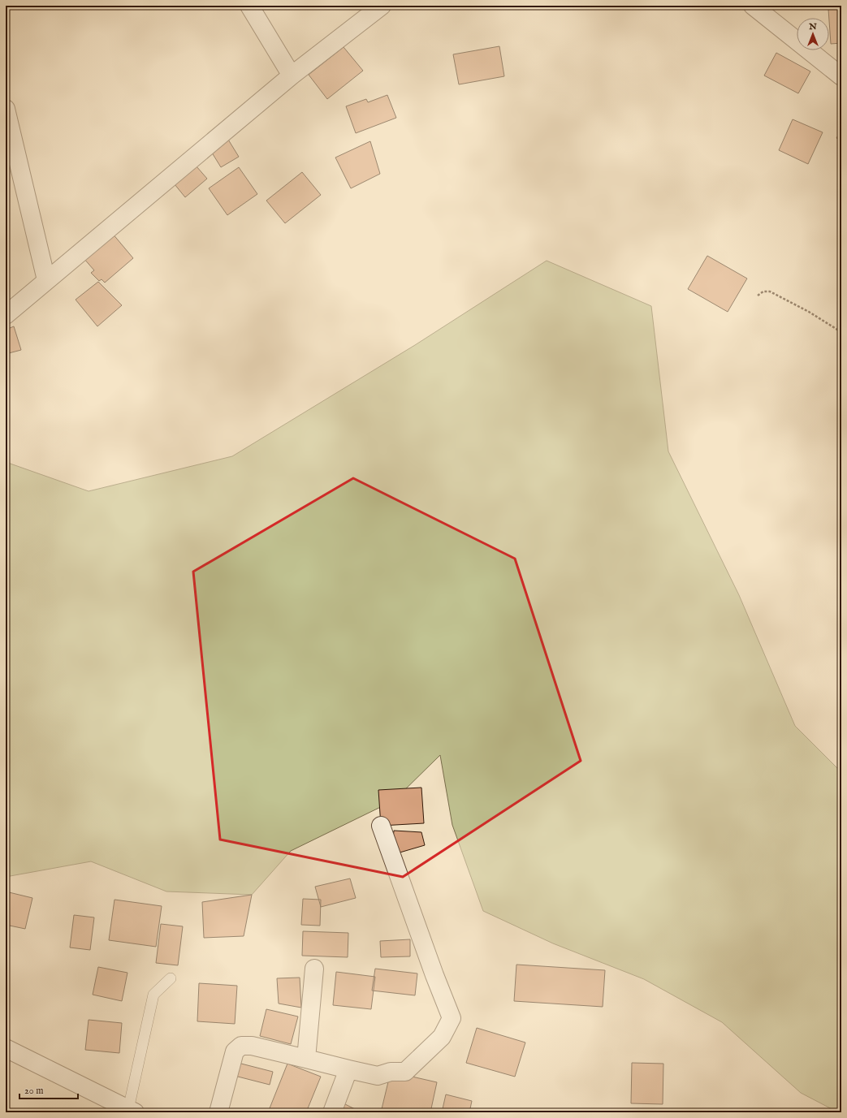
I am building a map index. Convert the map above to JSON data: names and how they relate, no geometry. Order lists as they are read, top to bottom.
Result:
{
  "scale_bar": "20 m",
  "north": "top"
}
